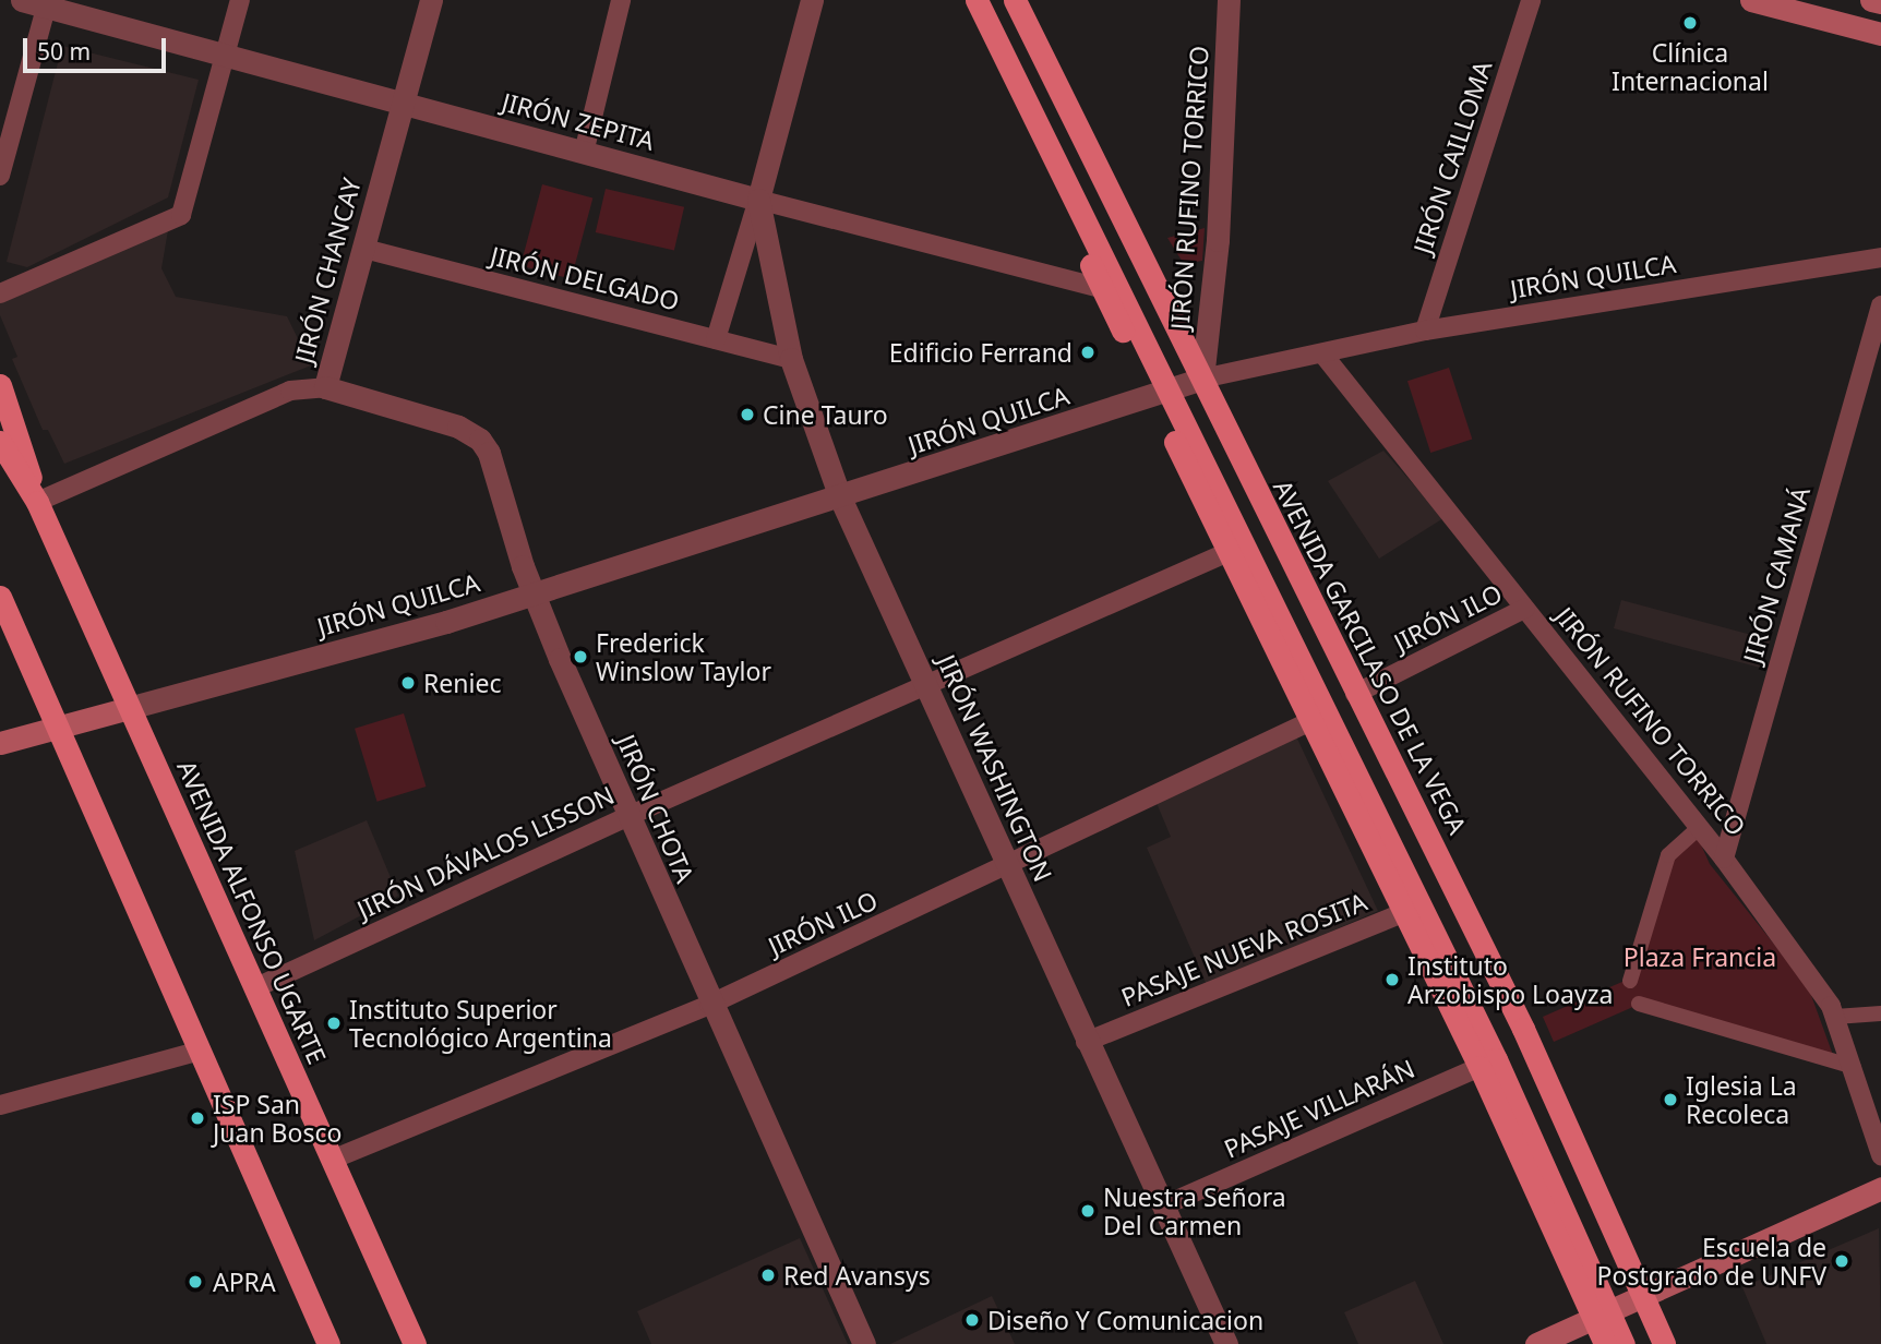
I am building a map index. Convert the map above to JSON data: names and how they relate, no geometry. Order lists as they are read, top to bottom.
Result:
{
  "streets": {
    "main road": ["AVENIDA GARCILASO DE LA VEGA", "AVENIDA ALFONSO UGARTE"],
    "street": [
      "JIRÓN ZEPITA",
      "JIRÓN CAILLOMA",
      "JIRÓN RUFINO TORRICO",
      "JIRÓN CHANCAY",
      "JIRÓN QUILCA",
      "JIRÓN DELGADO",
      "JIRÓN CAMANÁ",
      "JIRÓN ILO",
      "JIRÓN WASHINGTON",
      "JIRÓN CHOTA",
      "JIRÓN DÁVALOS LISSON",
      "PASAJE NUEVA ROSITA",
      "PASAJE VILLARÁN"
    ]
  },
  "crossings": [
    ["JIRÓN ZEPITA", "JIRÓN CHANCAY"],
    ["JIRÓN ZEPITA", "JIRÓN WASHINGTON"],
    ["JIRÓN CAILLOMA", "JIRÓN QUILCA"],
    ["JIRÓN RUFINO TORRICO", "JIRÓN QUILCA"],
    ["JIRÓN RUFINO TORRICO", "JIRÓN CAMANÁ"],
    ["JIRÓN RUFINO TORRICO", "JIRÓN ILO"],
    ["JIRÓN RUFINO TORRICO", "AVENIDA GARCILASO DE LA VEGA"],
    ["JIRÓN CHANCAY", "JIRÓN DELGADO"],
    ["JIRÓN CHANCAY", "JIRÓN CHOTA"],
    ["JIRÓN CHANCAY", "AVENIDA ALFONSO UGARTE"],
    ["JIRÓN QUILCA", "AVENIDA GARCILASO DE LA VEGA"],
    ["JIRÓN QUILCA", "JIRÓN WASHINGTON"],
    ["JIRÓN QUILCA", "JIRÓN CHOTA"],
    ["JIRÓN QUILCA", "AVENIDA ALFONSO UGARTE"],
    ["JIRÓN DELGADO", "JIRÓN WASHINGTON"],
    ["JIRÓN ILO", "AVENIDA GARCILASO DE LA VEGA"],
    ["JIRÓN ILO", "JIRÓN WASHINGTON"],
    ["JIRÓN ILO", "JIRÓN CHOTA"],
    ["JIRÓN ILO", "AVENIDA ALFONSO UGARTE"],
    ["JIRÓN WASHINGTON", "JIRÓN DÁVALOS LISSON"],
    ["JIRÓN WASHINGTON", "PASAJE NUEVA ROSITA"],
    ["JIRÓN WASHINGTON", "PASAJE VILLARÁN"],
    ["JIRÓN CHOTA", "JIRÓN DÁVALOS LISSON"],
    ["JIRÓN DÁVALOS LISSON", "AVENIDA ALFONSO UGARTE"]
  ],
  "parks": ["Plaza Francia"],
  "places": [
    "Clínica Internacional",
    "Edificio Ferrand",
    "Cine Tauro",
    "Frederick Winslow Taylor",
    "Reniec",
    "Instituto Arzobispo Loayza",
    "Instituto Superior Tecnológico Argentina",
    "Iglesia La Recoleca",
    "ISP San Juan Bosco",
    "Nuestra Señora Del Carmen",
    "Escuela de Postgrado de UNFV",
    "Red Avansys",
    "APRA",
    "Diseño Y Comunicacion"
  ],
  "scale_bar": "50 m"
}
